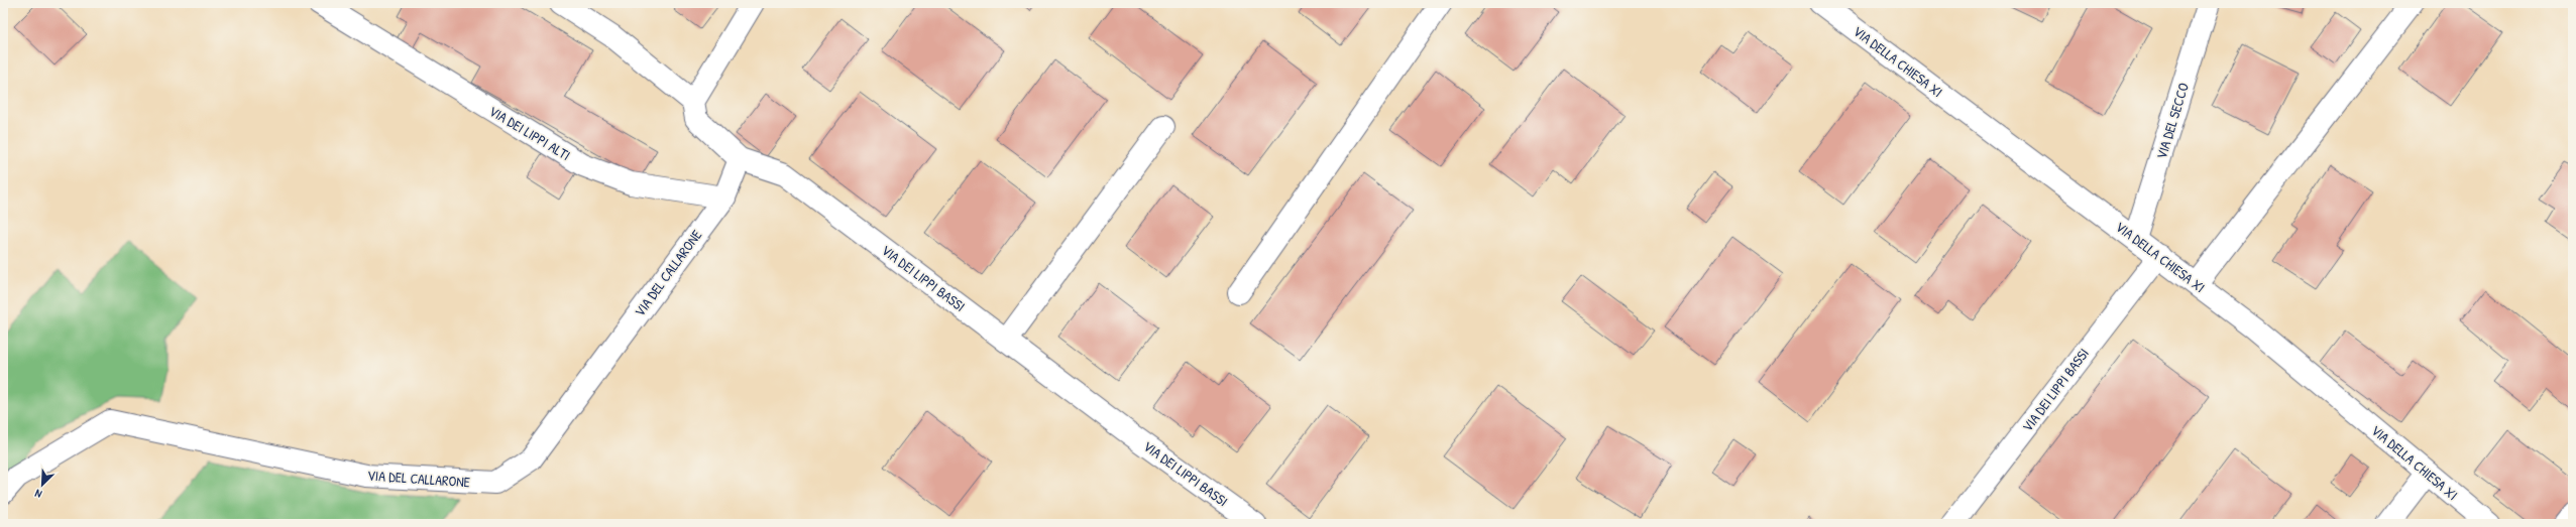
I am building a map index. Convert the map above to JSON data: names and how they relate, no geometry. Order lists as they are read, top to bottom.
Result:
{
  "streets": {
    "street": [
      "VIA DELLA CHIESA XI",
      "VIA DEL SECCO",
      "VIA DEI LIPPI ALTI",
      "VIA DEL CALLARONE",
      "VIA DEI LIPPI BASSI"
    ]
  },
  "crossings": [
    ["VIA DELLA CHIESA XI", "VIA DEL SECCO"],
    ["VIA DELLA CHIESA XI", "VIA DEI LIPPI BASSI"],
    ["VIA DEI LIPPI ALTI", "VIA DEL CALLARONE"]
  ],
  "north": "bottom left"
}
